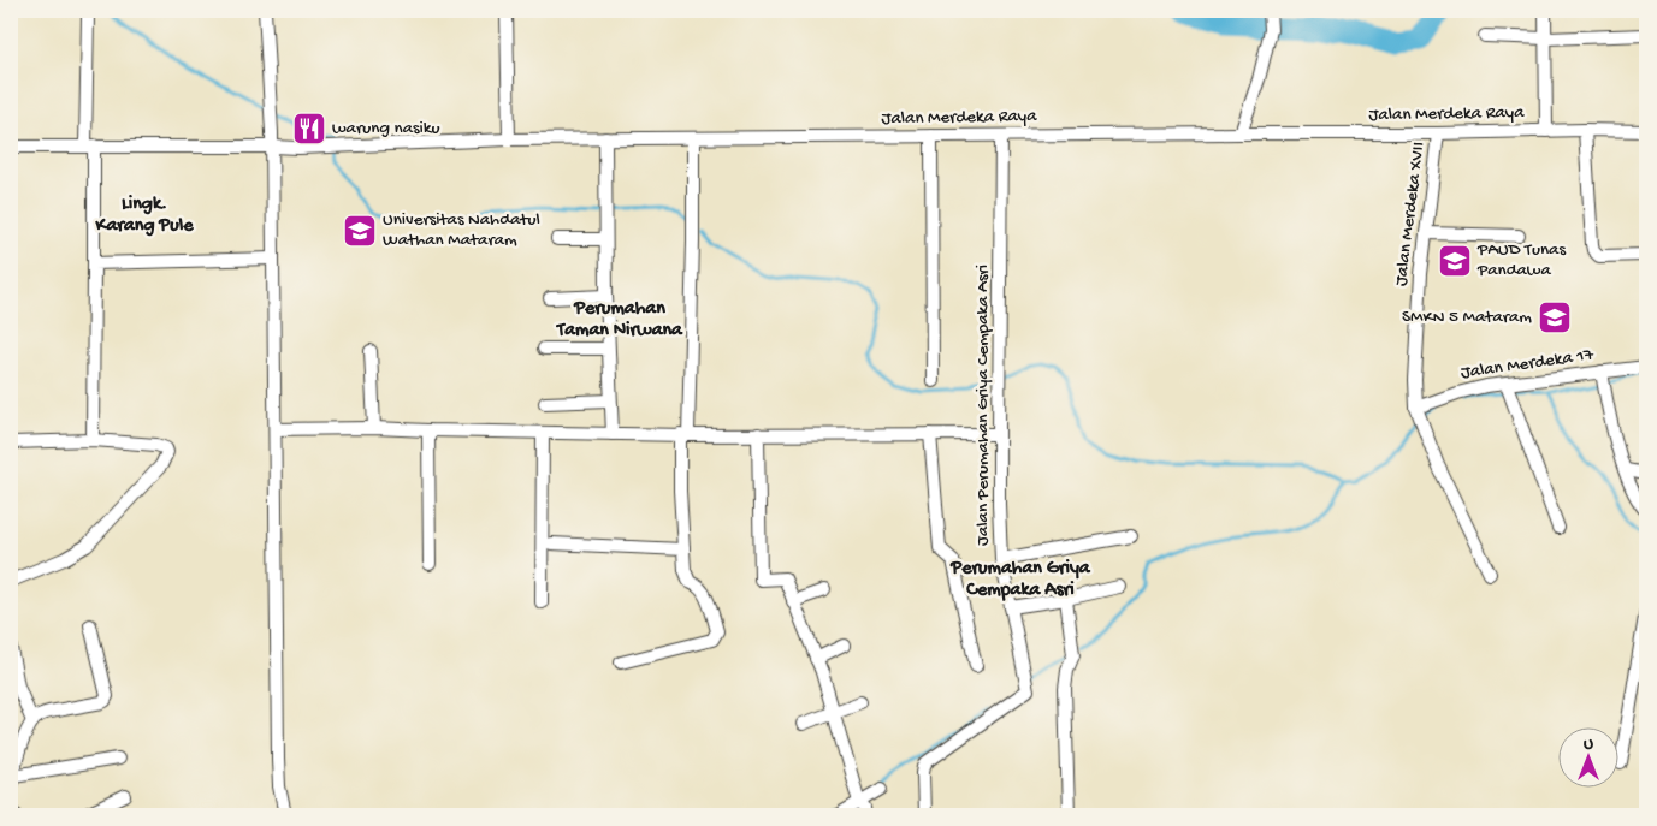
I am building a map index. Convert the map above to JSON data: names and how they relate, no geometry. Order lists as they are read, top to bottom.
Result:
{
  "streets": {
    "street": [
      "Jalan Merdeka Raya",
      "Jalan Merdeka XVII",
      "Jalan Merdeka 17",
      "Jalan Perumahan Griya Cempaka Asri"
    ]
  },
  "crossings": [
    ["Jalan Merdeka Raya", "Jalan Merdeka XVII"],
    ["Jalan Merdeka Raya", "Jalan Perumahan Griya Cempaka Asri"],
    ["Jalan Merdeka XVII", "Jalan Merdeka 17"]
  ],
  "districts": ["Lingk. Karang Pule", "Perumahan Taman Nirwana", "Perumahan Griya Cempaka Asri"],
  "places": {
    "restaurant": ["warung nasiku"],
    "school or university": ["Universitas Nahdatul Wathan Mataram", "PAUD Tunas Pandawa", "SMKN 5 Mataram"]
  },
  "north": "top"
}
